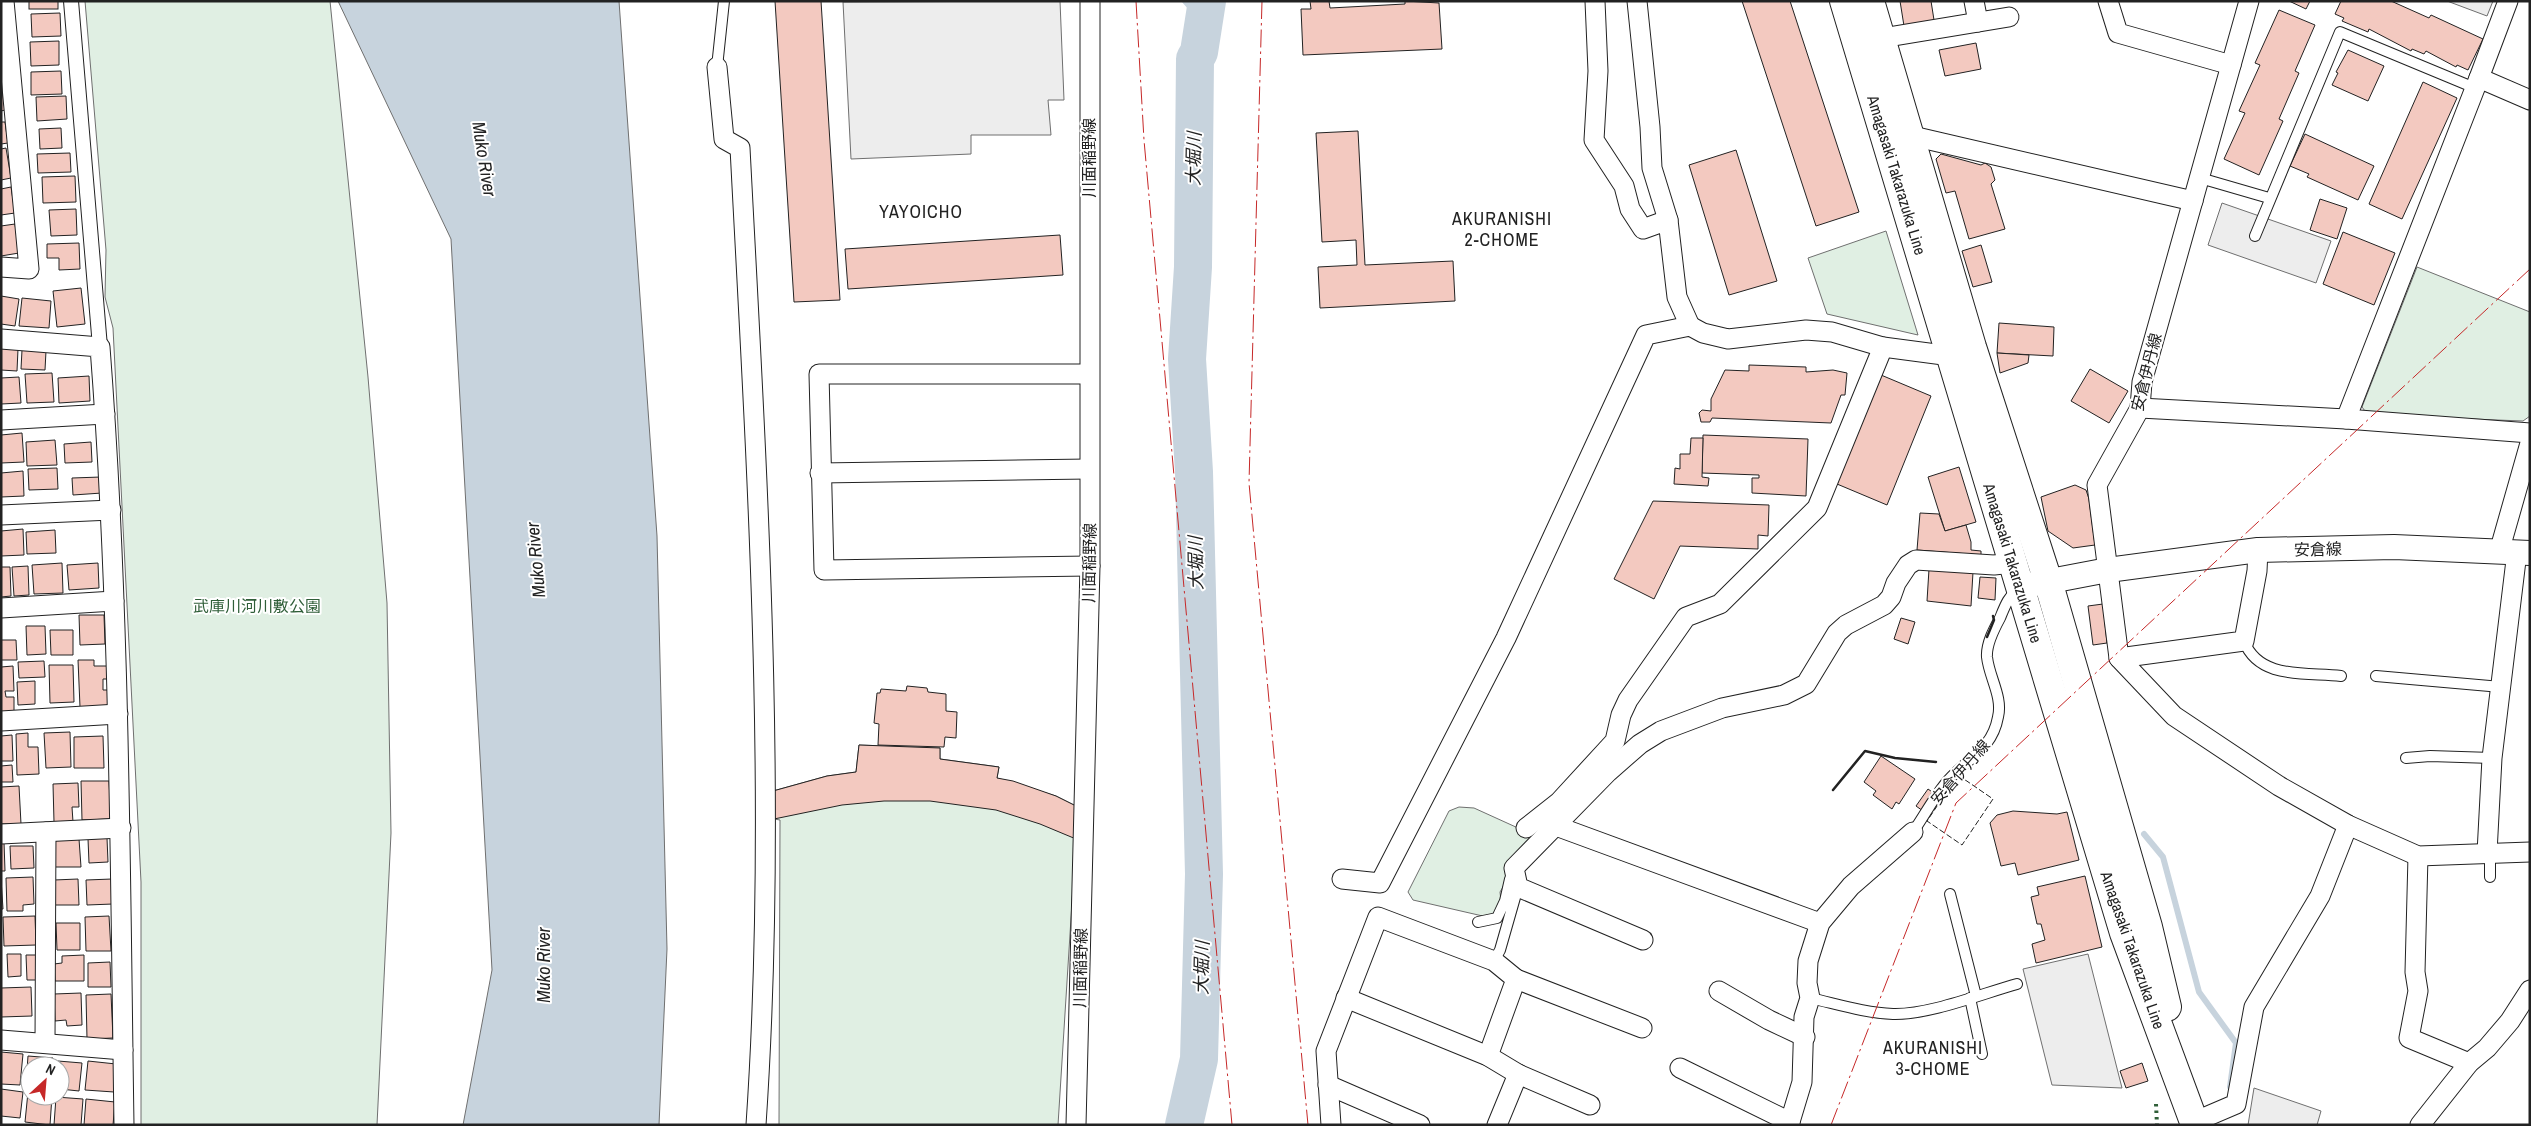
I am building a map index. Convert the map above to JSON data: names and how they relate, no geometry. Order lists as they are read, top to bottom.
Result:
{
  "streets": {
    "main road": ["Amagasaki Takarazuka Line"],
    "street": ["川面稲野線", "安倉伊丹線", "安倉線"]
  },
  "crossings": [
    ["Amagasaki Takarazuka Line", "安倉伊丹線"],
    ["安倉伊丹線", "安倉線"]
  ],
  "districts": ["YAYOICHO", "AKURANISHI 2-CHOME", "AKURANISHI 3-CHOME"],
  "water": ["Muko River", "大堀川"],
  "parks": ["武庫川河川敷公園"],
  "north": "top right"
}
